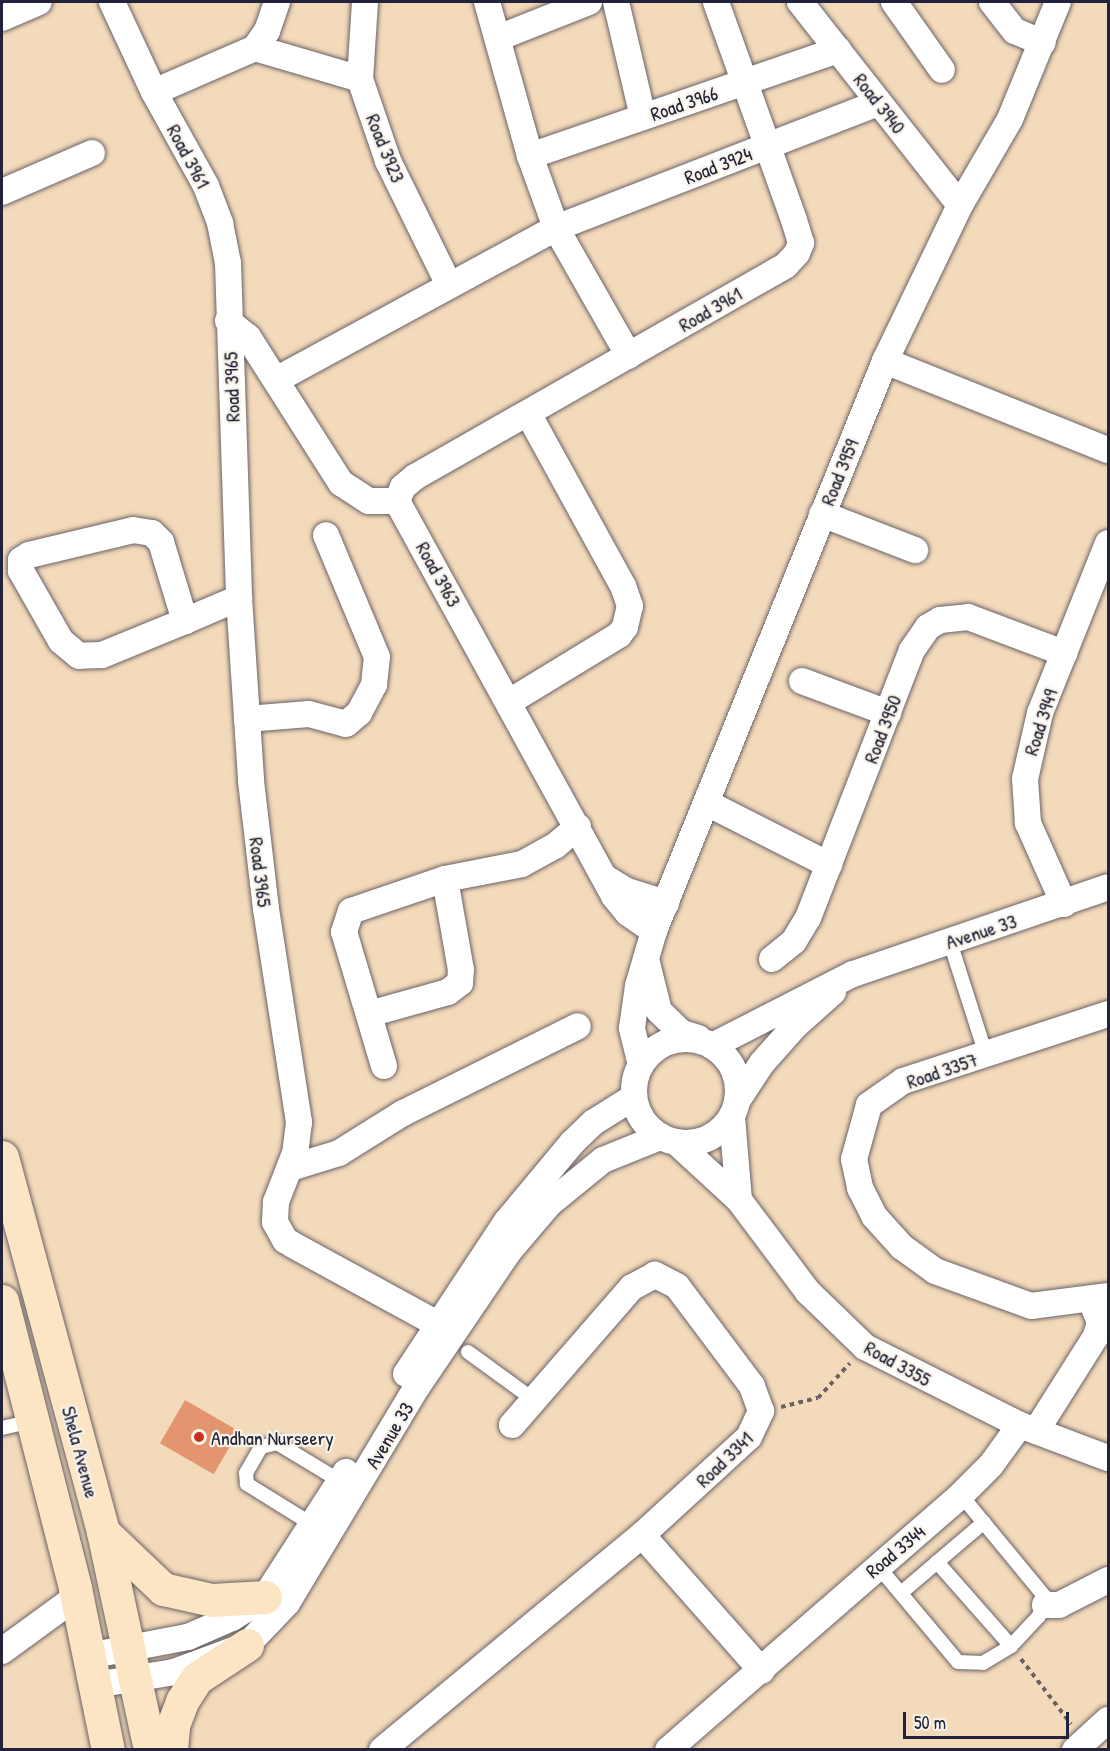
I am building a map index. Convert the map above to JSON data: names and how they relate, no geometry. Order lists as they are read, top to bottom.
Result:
{
  "streets": {
    "main road": ["Shela Avenue"],
    "street": [
      "Road 3966",
      "Road 3940",
      "Road 3923",
      "Road 3961",
      "Road 3924",
      "Road 3965",
      "Road 3959",
      "Road 3963",
      "Road 3949",
      "Road 3950",
      "Avenue 33",
      "Road 3357",
      "Road 3355",
      "Road 3341",
      "Road 3344"
    ]
  },
  "crossings": [
    ["Road 3966", "Road 3940"],
    ["Road 3966", "Road 3961"],
    ["Road 3940", "Road 3924"],
    ["Road 3940", "Road 3959"],
    ["Road 3961", "Road 3924"],
    ["Road 3961", "Road 3965"],
    ["Road 3961", "Road 3963"],
    ["Road 3965", "Avenue 33"],
    ["Road 3959", "Road 3963"],
    ["Road 3959", "Avenue 33"],
    ["Road 3959", "Road 3355"],
    ["Road 3949", "Road 3950"],
    ["Road 3949", "Avenue 33"],
    ["Avenue 33", "Road 3355"],
    ["Avenue 33", "Shela Avenue"],
    ["Road 3357", "Road 3344"],
    ["Road 3355", "Road 3344"]
  ],
  "places": ["Andhan Nurseery"],
  "scale_bar": "50 m"
}
